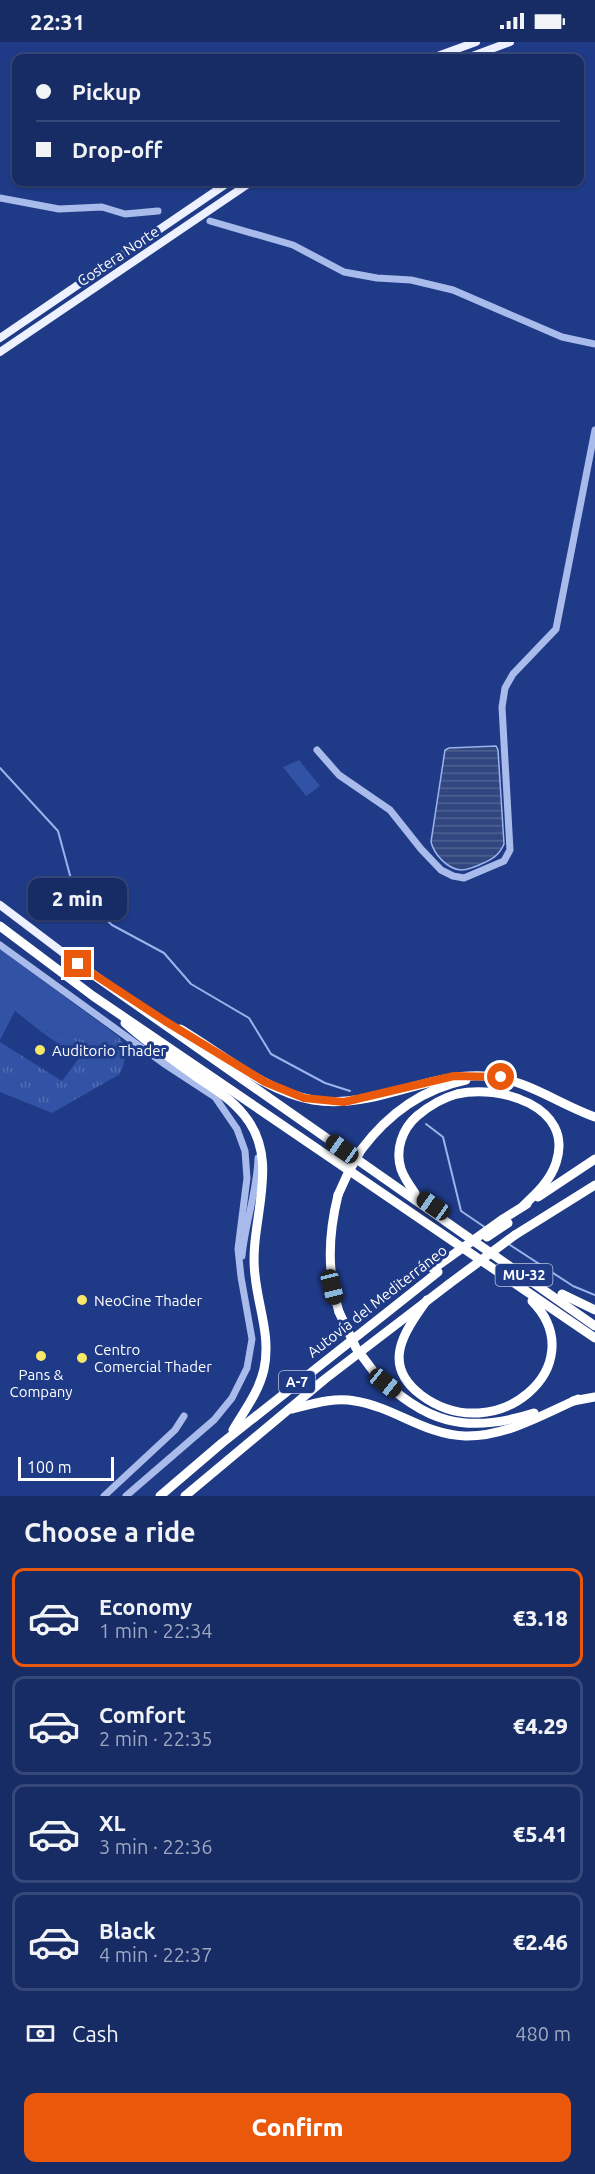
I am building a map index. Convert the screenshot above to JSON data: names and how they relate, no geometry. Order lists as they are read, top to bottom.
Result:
{
  "streets": {
    "highway": ["MU-32", "Autovía del Mediterráneo", "A-7"],
    "main road": ["Costera Norte"]
  },
  "places": [
    "Auditorio Thader",
    "NeoCine Thader",
    "Pans & Company",
    "Centro Comercial Thader"
  ],
  "scale_bar": "100 m",
  "page": {
    "status": "22:31",
    "banner": ["Pickup", "Drop-off"],
    "bubble": "2 min",
    "scale": "100 m",
    "heading": "Choose a ride",
    "list": [
      {
        "name": "Economy",
        "note": "1 min · 22:34",
        "value": "€3.18"
      },
      {
        "name": "Comfort",
        "note": "2 min · 22:35",
        "value": "€4.29"
      },
      {
        "name": "XL",
        "note": "3 min · 22:36",
        "value": "€5.41"
      },
      {
        "name": "Black",
        "note": "4 min · 22:37",
        "value": "€2.46"
      }
    ],
    "pay": ["Cash", "480 m"],
    "buttons": "Confirm"
  }
}
